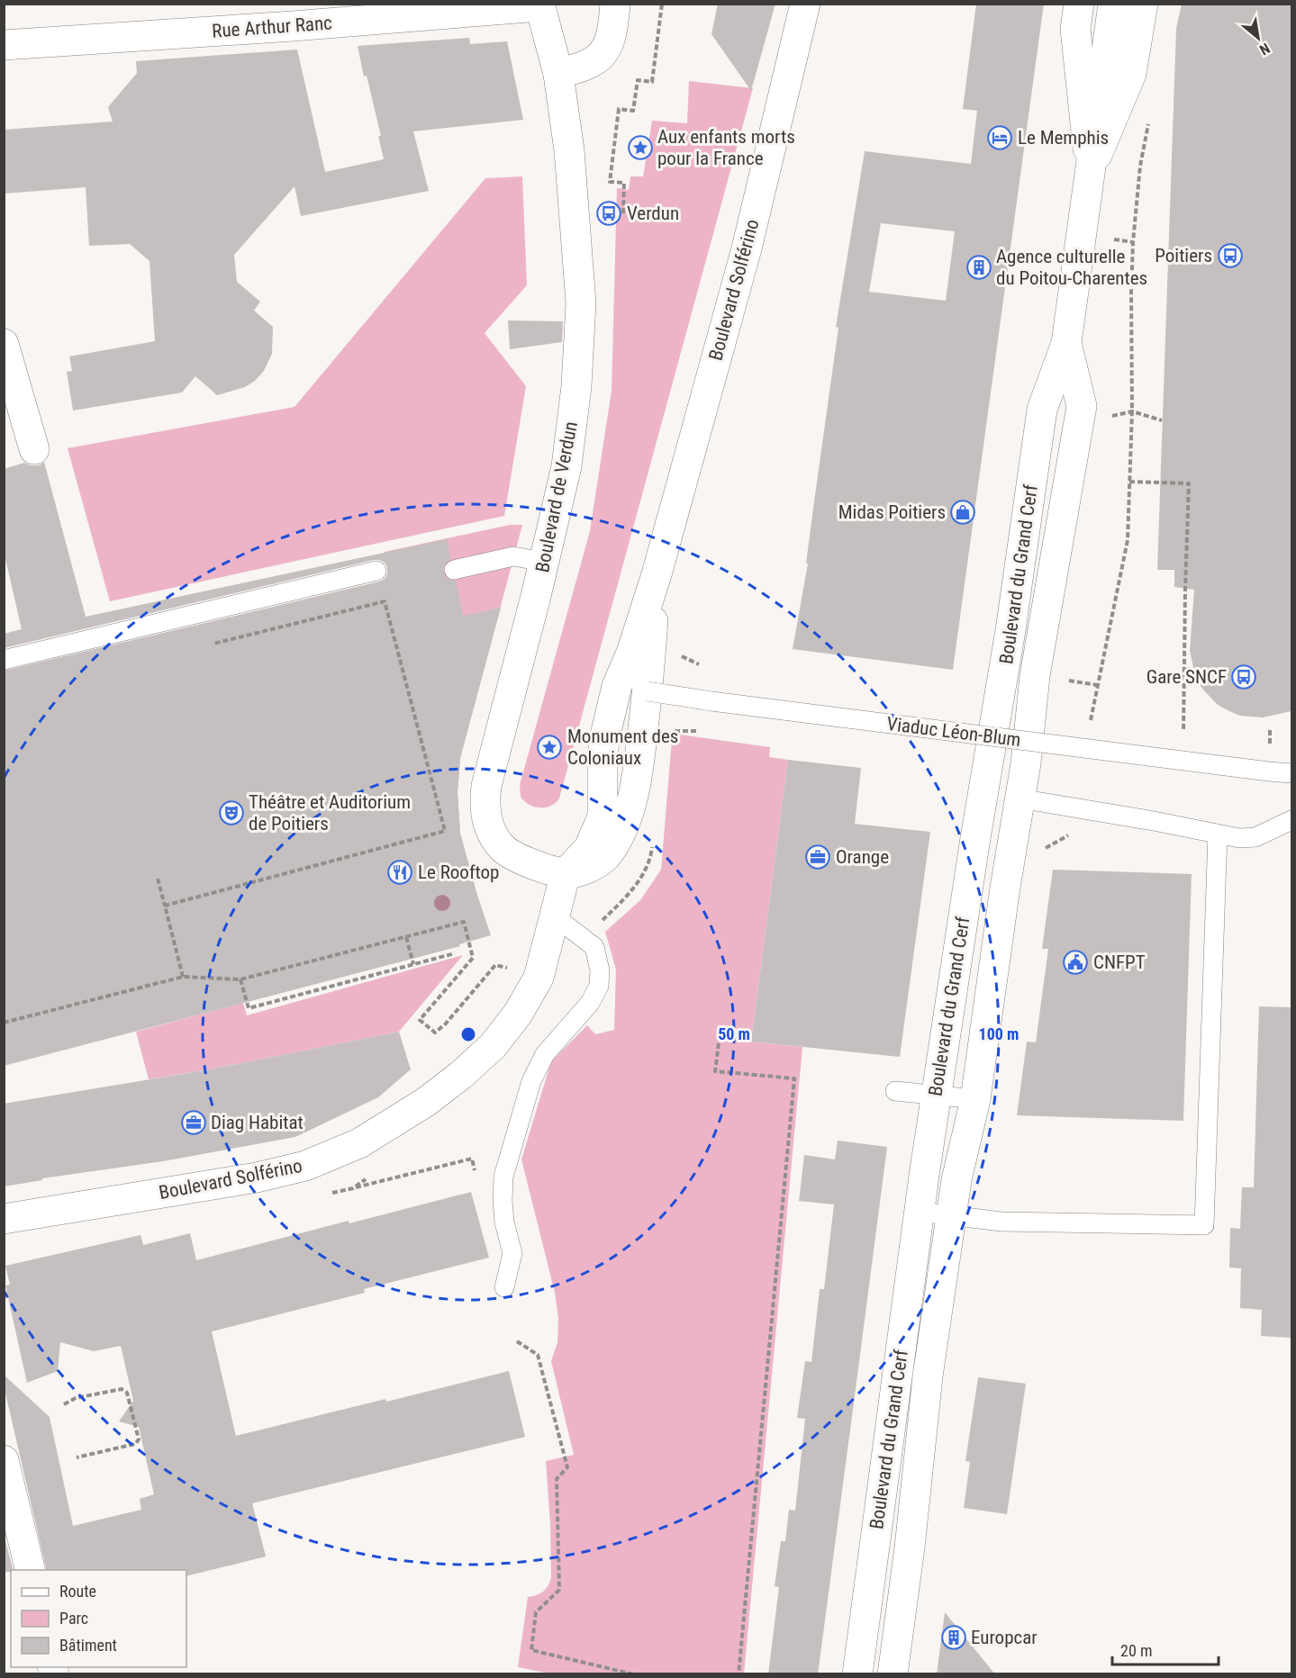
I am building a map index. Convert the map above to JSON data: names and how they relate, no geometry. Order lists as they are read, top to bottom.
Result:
{
  "streets": {
    "street": [
      "Rue Arthur Ranc",
      "Boulevard Solférino",
      "Boulevard de Verdun",
      "Boulevard du Grand Cerf"
    ],
    "lane": ["Viaduc Léon-Blum"]
  },
  "crossings": [
    ["Rue Arthur Ranc", "Boulevard de Verdun"],
    ["Boulevard Solférino", "Boulevard de Verdun"],
    ["Boulevard Solférino", "Viaduc Léon-Blum"]
  ],
  "places": {
    "hotel": ["Le Memphis"],
    "place": ["Aux enfants morts pour la France", "Monument des Coloniaux"],
    "bus stop": ["Verdun", "Poitiers", "Gare SNCF"],
    "building": ["Agence culturelle du Poitou-Charentes", "Europcar"],
    "shop": ["Midas Poitiers"],
    "theatre": ["Théâtre et Auditorium de Poitiers"],
    "office": ["Orange", "Diag Habitat"],
    "restaurant": ["Le Rooftop"],
    "public building": ["CNFPT"]
  },
  "legend": ["Route", "Parc", "Bâtiment"],
  "scale_bar": "20 m",
  "north": "bottom right",
  "rings": ["50 m", "100 m"]
}
